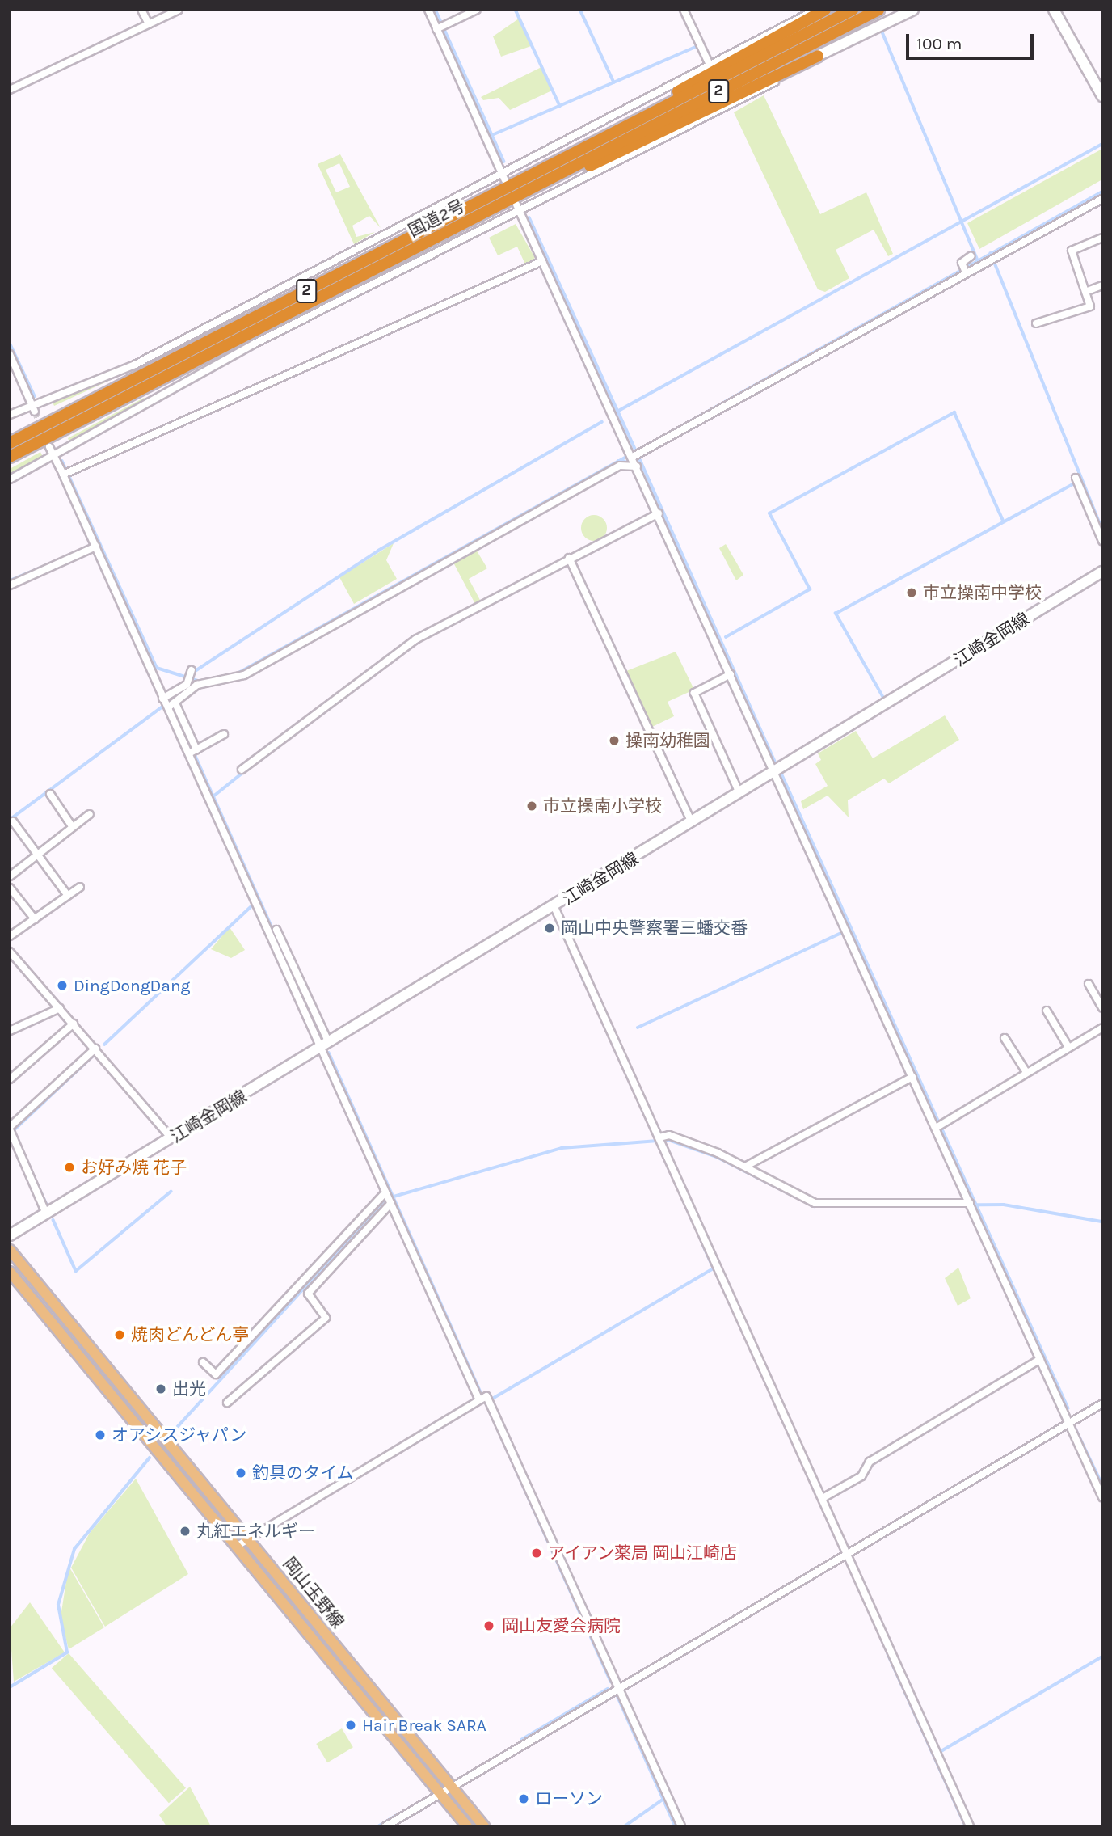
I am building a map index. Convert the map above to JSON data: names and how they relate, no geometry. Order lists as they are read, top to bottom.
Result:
{
  "streets": {
    "highway": ["2", "国道2号"],
    "main road": ["江崎金岡線", "岡山玉野線"]
  },
  "places": [
    "市立操南中学校",
    "操南幼稚園",
    "市立操南小学校",
    "岡山中央警察署三蟠交番",
    "DingDongDang",
    "お好み焼 花子",
    "焼肉どんどん亭",
    "出光",
    "オアシスジャパン",
    "釣具のタイム",
    "丸紅エネルギー",
    "アイアン薬局 岡山江崎店",
    "岡山友愛会病院",
    "Hair Break SARA",
    "ローソン"
  ],
  "scale_bar": "100 m"
}
